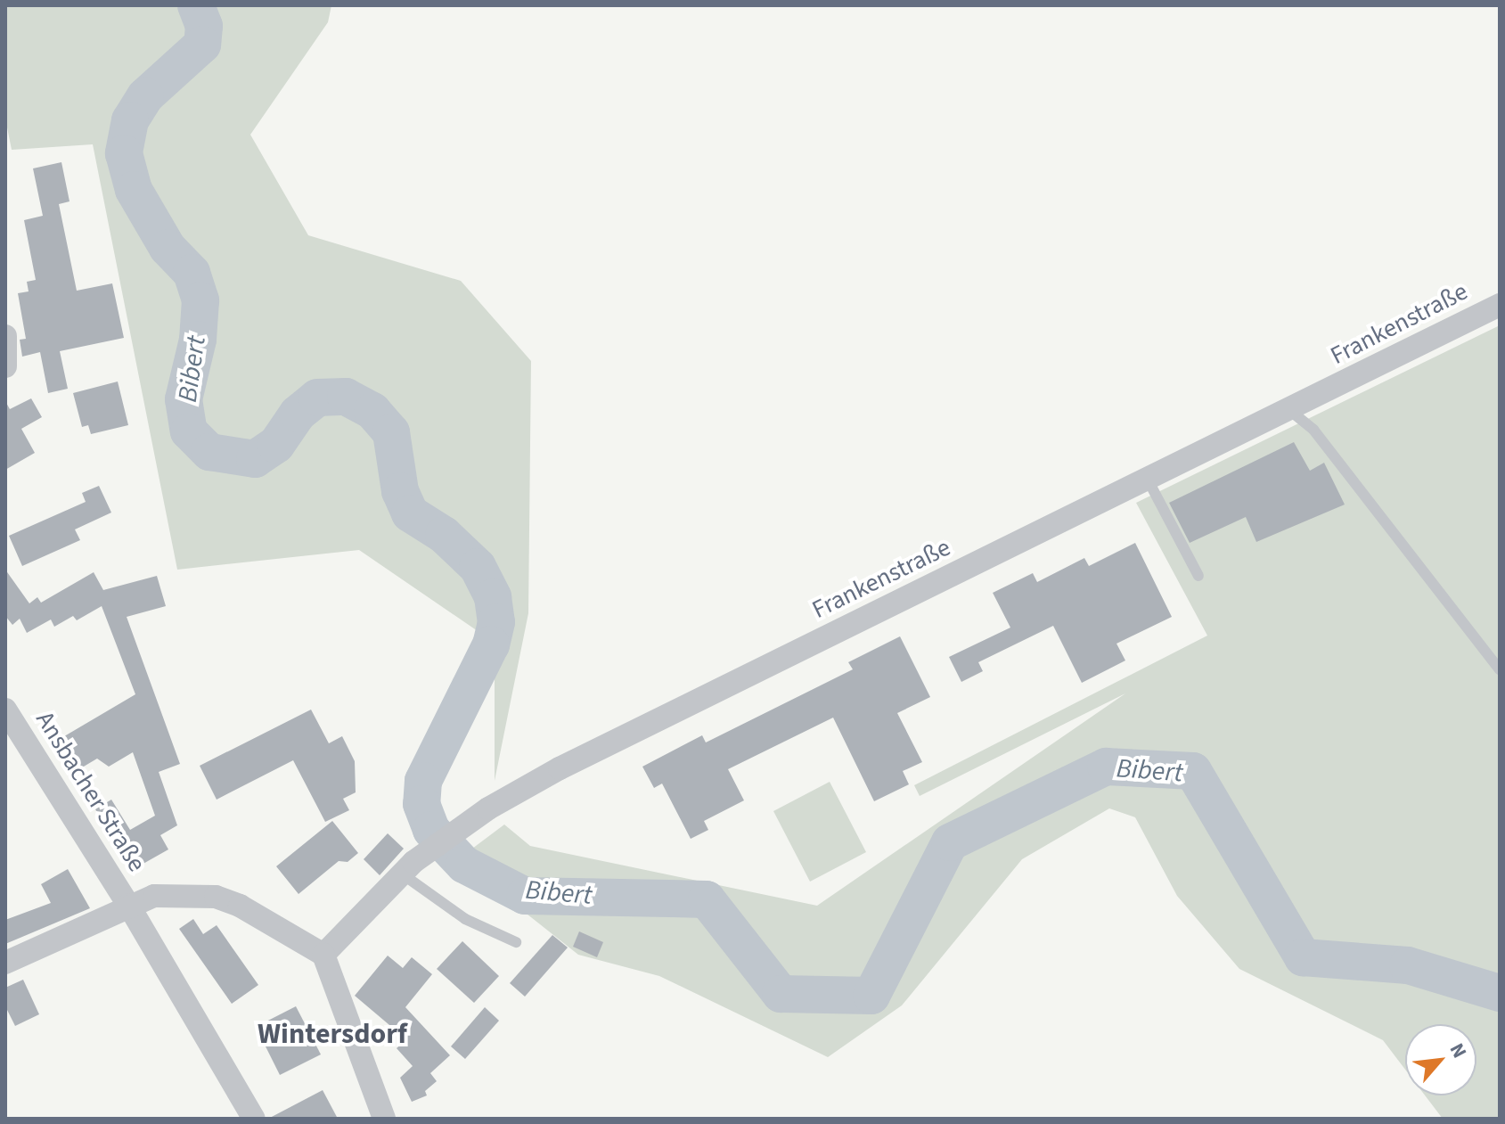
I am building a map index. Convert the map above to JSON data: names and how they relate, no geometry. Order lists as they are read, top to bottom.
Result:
{
  "streets": {
    "street": ["Frankenstraße", "Ansbacher Straße"]
  },
  "districts": ["Wintersdorf"],
  "water": ["Bibert"],
  "north": "top right"
}
